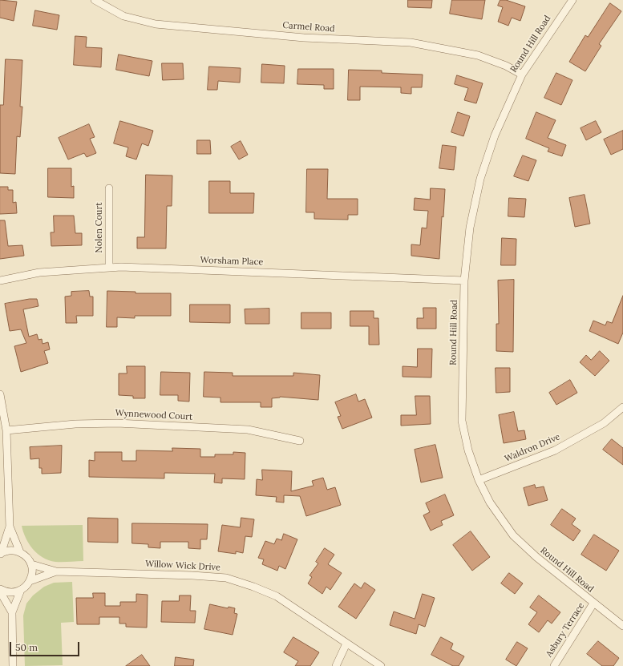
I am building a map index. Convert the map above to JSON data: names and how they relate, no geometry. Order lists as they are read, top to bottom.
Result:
{
  "streets": {
    "street": [
      "Carmel Road",
      "Round Hill Road",
      "Nolen Court",
      "Worsham Place",
      "Wynnewood Court",
      "Waldron Drive",
      "Willow Wick Drive",
      "Asbury Terrace"
    ]
  },
  "crossings": [
    ["Carmel Road", "Round Hill Road"],
    ["Round Hill Road", "Worsham Place"],
    ["Round Hill Road", "Waldron Drive"],
    ["Round Hill Road", "Asbury Terrace"],
    ["Nolen Court", "Worsham Place"]
  ],
  "scale_bar": "50 m"
}
